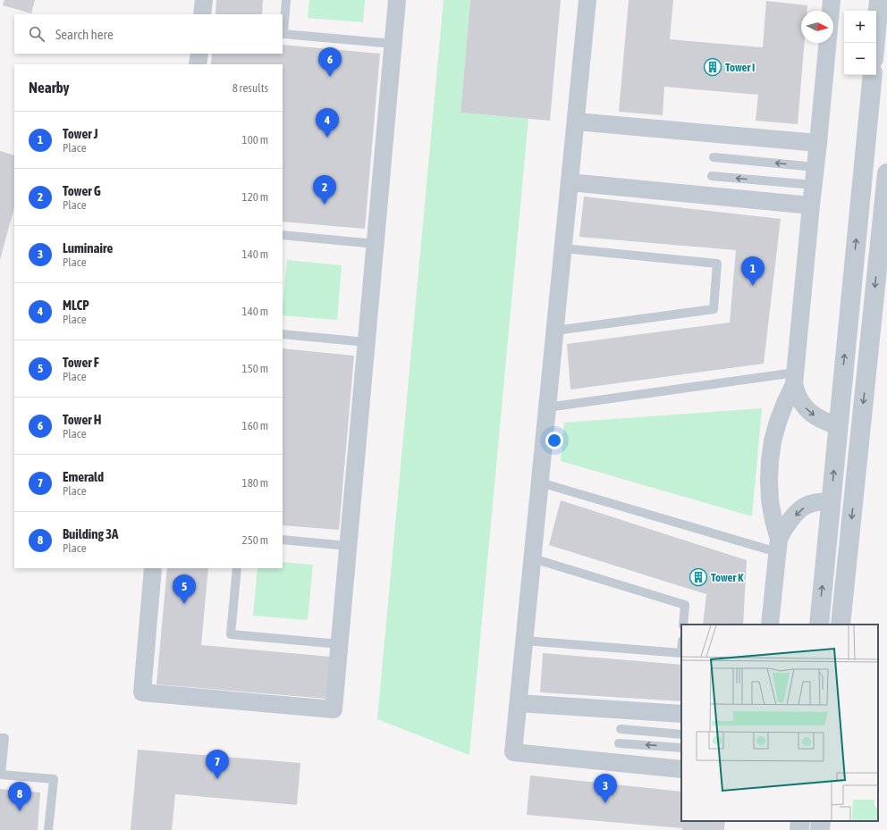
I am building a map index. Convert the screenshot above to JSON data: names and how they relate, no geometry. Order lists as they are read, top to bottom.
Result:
{
  "places": {
    "building": ["Tower I", "Tower K"]
  },
  "north": "right",
  "page": {
    "map_buttons": ["+", "−"],
    "search": "Search here",
    "pins": [
      "6",
      "4",
      "2",
      "1",
      "5",
      "7",
      "3",
      "8"
    ],
    "heading": ["Nearby", "8 results"],
    "list": [
      {
        "mark": "1",
        "name": "Tower J",
        "note": "Place",
        "value": "100 m"
      },
      {
        "mark": "2",
        "name": "Tower G",
        "note": "Place",
        "value": "120 m"
      },
      {
        "mark": "3",
        "name": "Luminaire",
        "note": "Place",
        "value": "140 m"
      },
      {
        "mark": "4",
        "name": "MLCP",
        "note": "Place",
        "value": "140 m"
      },
      {
        "mark": "5",
        "name": "Tower F",
        "note": "Place",
        "value": "150 m"
      },
      {
        "mark": "6",
        "name": "Tower H",
        "note": "Place",
        "value": "160 m"
      },
      {
        "mark": "7",
        "name": "Emerald",
        "note": "Place",
        "value": "180 m"
      },
      {
        "mark": "8",
        "name": "Building 3A",
        "note": "Place",
        "value": "250 m"
      }
    ]
  }
}
